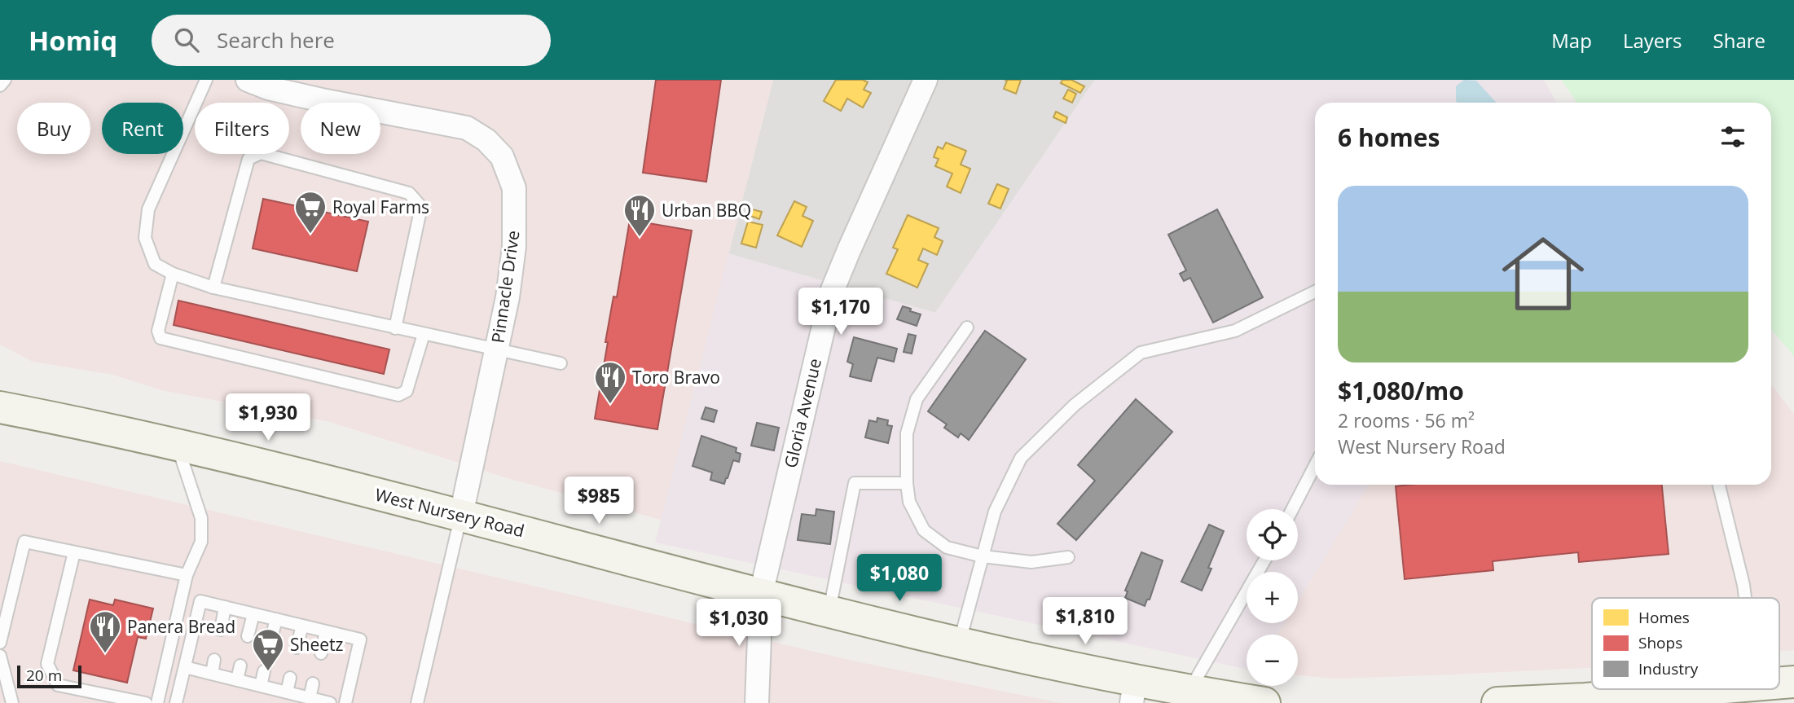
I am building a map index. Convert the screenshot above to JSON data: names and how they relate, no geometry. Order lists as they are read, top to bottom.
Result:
{
  "streets": {
    "main road": ["West Nursery Road"],
    "street": ["Pinnacle Drive", "Gloria Avenue"]
  },
  "crossings": [
    ["Pinnacle Drive", "West Nursery Road"],
    ["Gloria Avenue", "West Nursery Road"]
  ],
  "places": {
    "supermarket": ["Royal Farms", "Sheetz"],
    "restaurant": ["Urban BBQ", "Toro Bravo", "Panera Bread"]
  },
  "legend": ["Homes", "Shops", "Industry"],
  "scale_bar": "20 m",
  "page": {
    "header": "Homiq",
    "search": "Search here",
    "nav": ["Map", "Layers", "Share"],
    "chip": [
      "Buy",
      "Rent",
      "Filters",
      "New"
    ],
    "heading": "6 homes",
    "list": [
      {
        "name": "$1,080/mo",
        "note": "2 rooms · 56 m² · West Nursery Road"
      }
    ],
    "price": [
      "$1,170",
      "$1,930",
      "$985",
      "$1,080",
      "$1,810",
      "$1,030"
    ],
    "map_buttons": ["+", "−"],
    "scale": "20 m"
  }
}
